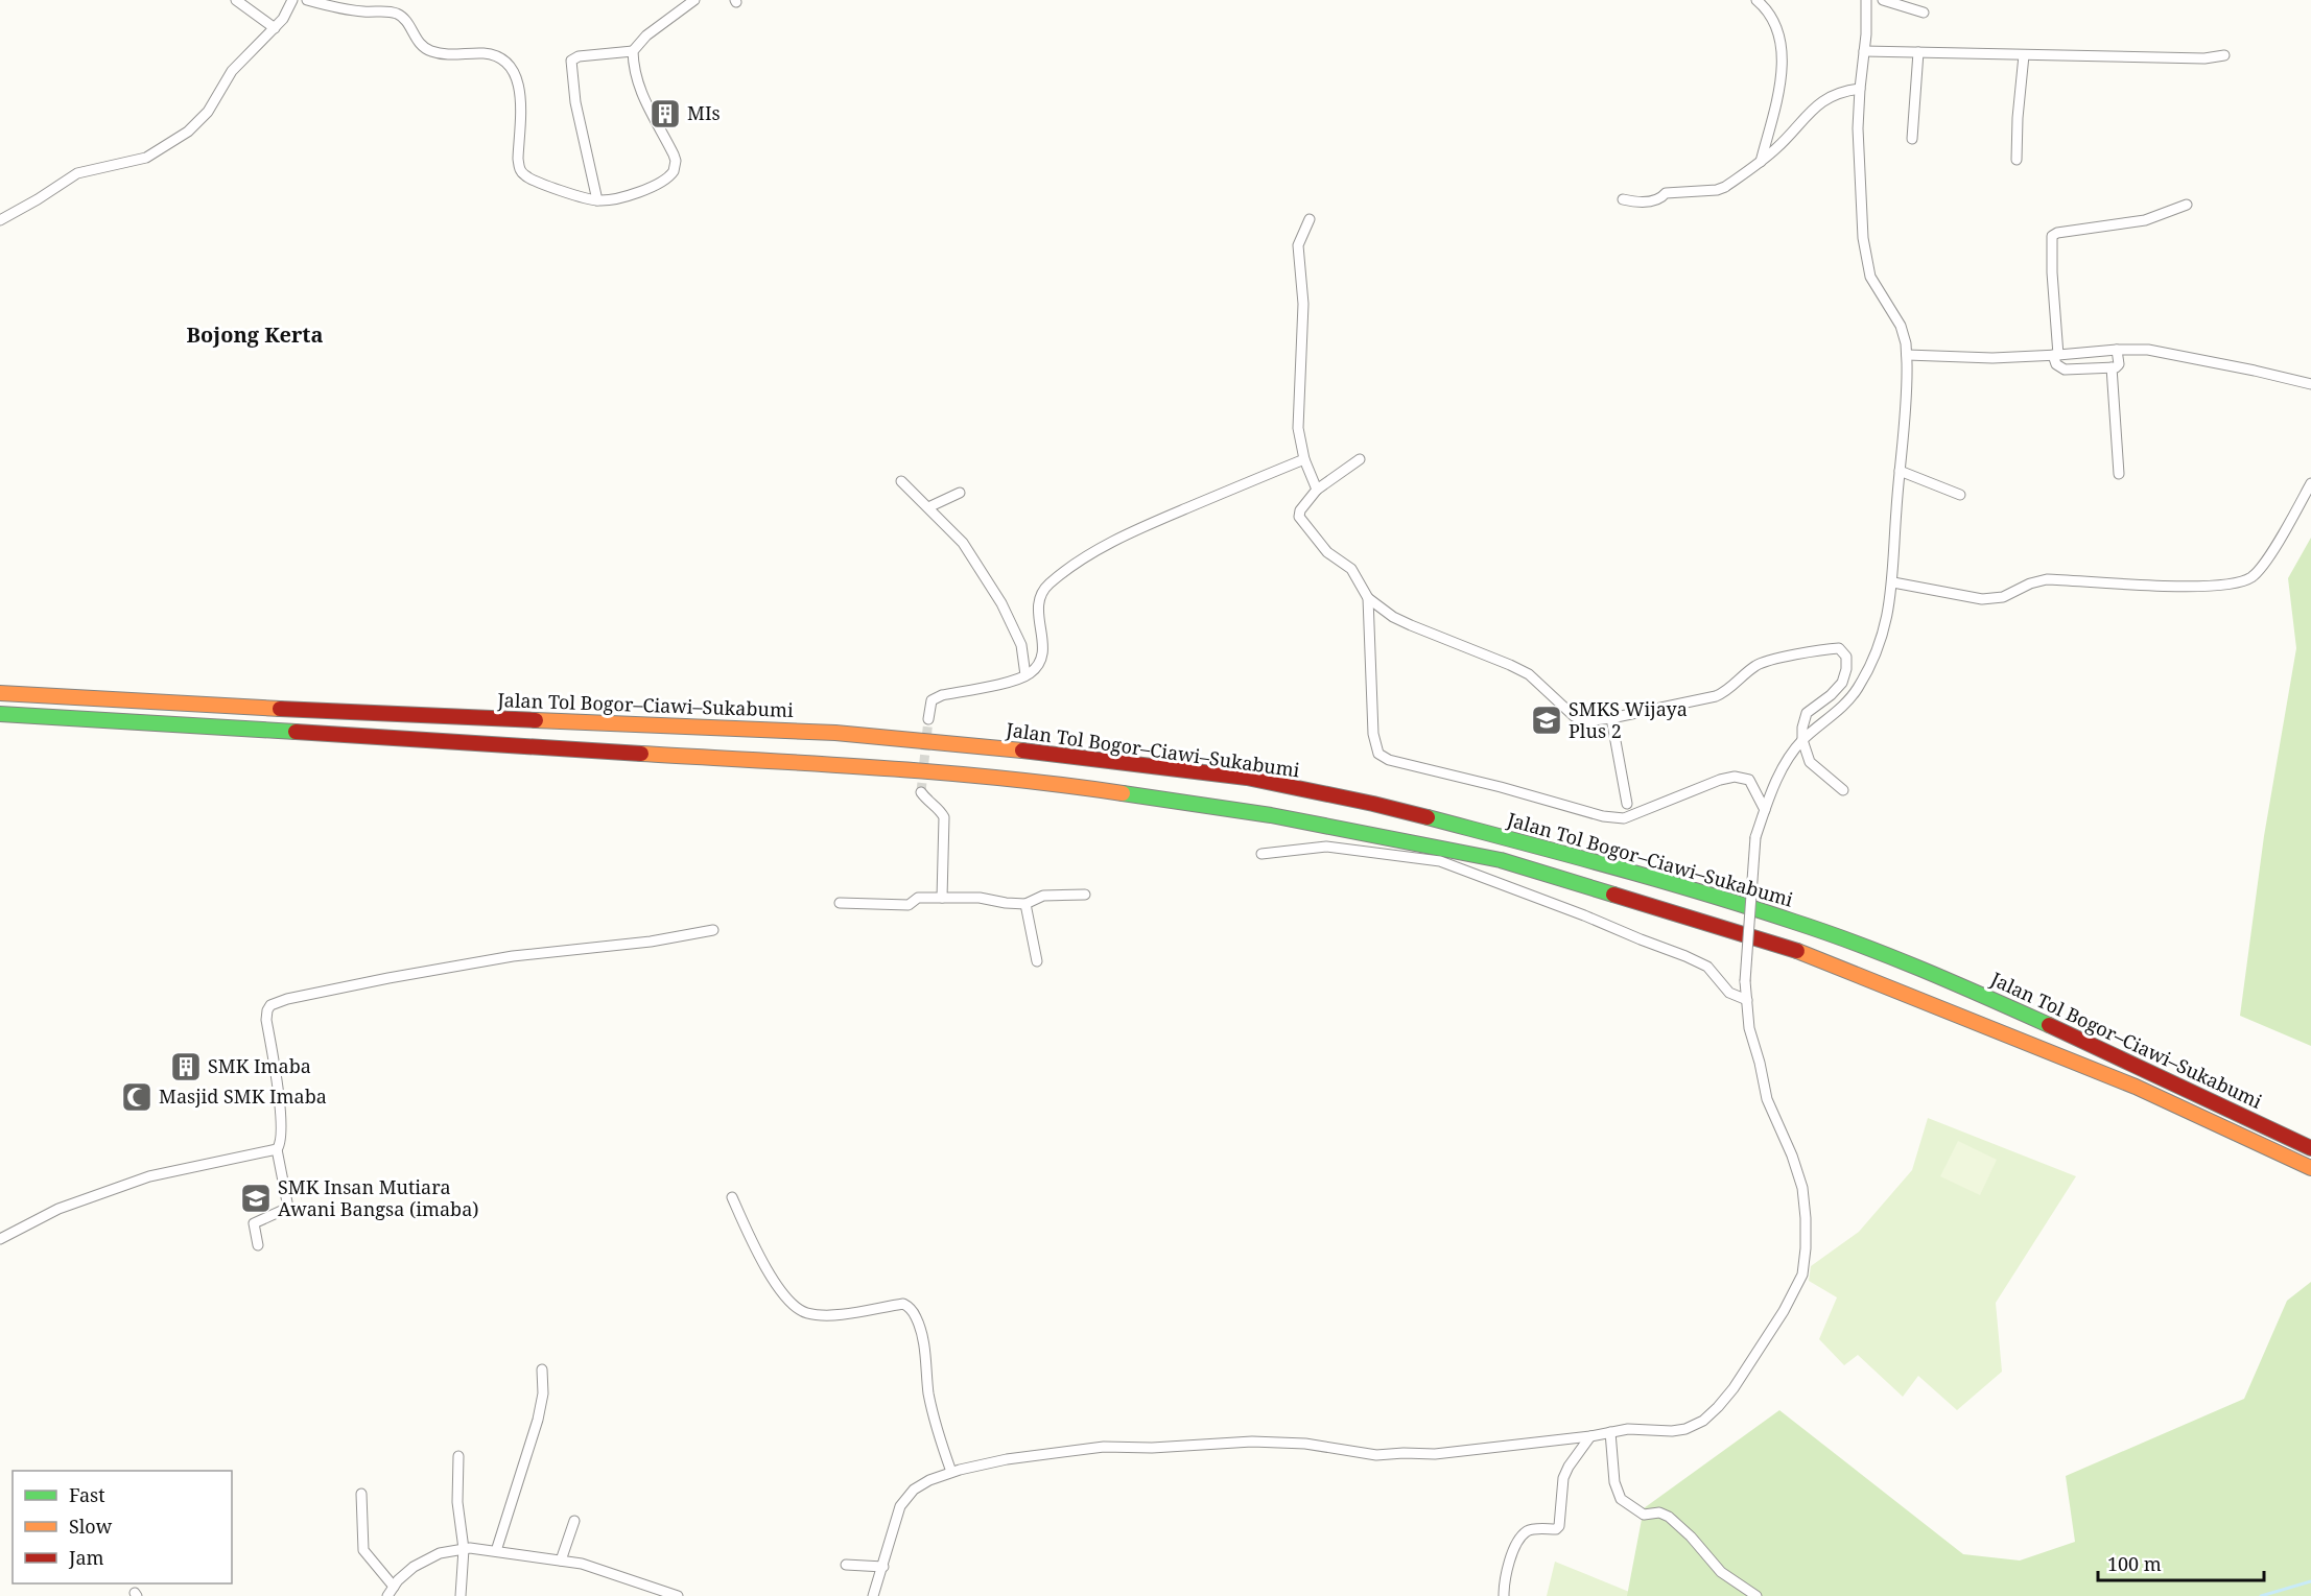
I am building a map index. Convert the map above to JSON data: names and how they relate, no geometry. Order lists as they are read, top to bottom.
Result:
{
  "streets": {
    "highway": ["Jalan Tol Bogor–Ciawi–Sukabumi"]
  },
  "districts": ["Bojong Kerta"],
  "places": {
    "building": ["MIs", "SMK Imaba"],
    "school or university": ["SMKS Wijaya Plus 2", "SMK Insan Mutiara Awani Bangsa (imaba)"],
    "mosque": ["Masjid SMK Imaba"]
  },
  "legend": ["Fast", "Slow", "Jam"],
  "scale_bar": "100 m"
}
